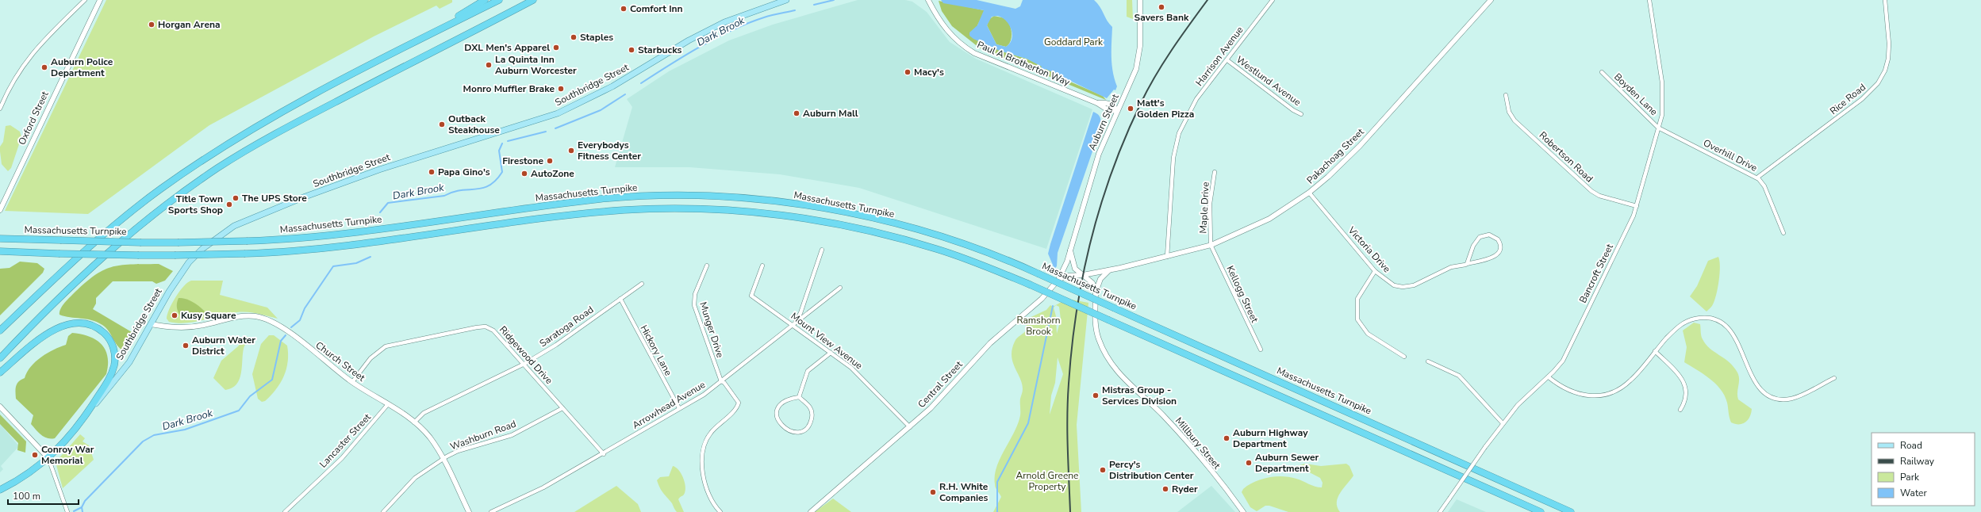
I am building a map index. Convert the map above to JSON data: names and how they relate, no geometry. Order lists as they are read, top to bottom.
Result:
{
  "streets": {
    "highway": ["Southbridge Street", "Massachusetts Turnpike"],
    "street": [
      "Harrison Avenue",
      "Paul A Brotherton Way",
      "Westlund Avenue",
      "Boyden Lane",
      "Rice Road",
      "Oxford Street",
      "Auburn Street",
      "Overhill Drive",
      "Pakachoag Street",
      "Robertson Road",
      "Maple Drive",
      "Victoria Drive",
      "Bancroft Street",
      "Kellogg Street",
      "Saratoga Road",
      "Munger Drive",
      "Mount View Avenue",
      "Hickory Lane",
      "Ridgewood Drive",
      "Church Street",
      "Central Street",
      "Arrowhead Avenue",
      "Washburn Road",
      "Lancaster Street",
      "Millbury Street"
    ]
  },
  "crossings": [
    ["Harrison Avenue", "Westlund Avenue"],
    ["Harrison Avenue", "Pakachoag Street"],
    ["Paul A Brotherton Way", "Auburn Street"],
    ["Southbridge Street", "Church Street"],
    ["Boyden Lane", "Overhill Drive"],
    ["Boyden Lane", "Bancroft Street"],
    ["Rice Road", "Overhill Drive"],
    ["Auburn Street", "Central Street"],
    ["Overhill Drive", "Bancroft Street"],
    ["Pakachoag Street", "Maple Drive"],
    ["Pakachoag Street", "Victoria Drive"],
    ["Pakachoag Street", "Kellogg Street"],
    ["Pakachoag Street", "Central Street"],
    ["Robertson Road", "Bancroft Street"],
    ["Maple Drive", "Kellogg Street"],
    ["Saratoga Road", "Hickory Lane"],
    ["Saratoga Road", "Ridgewood Drive"],
    ["Saratoga Road", "Church Street"],
    ["Munger Drive", "Arrowhead Avenue"],
    ["Mount View Avenue", "Central Street"],
    ["Mount View Avenue", "Arrowhead Avenue"],
    ["Hickory Lane", "Arrowhead Avenue"],
    ["Ridgewood Drive", "Church Street"],
    ["Ridgewood Drive", "Arrowhead Avenue"],
    ["Ridgewood Drive", "Washburn Road"],
    ["Church Street", "Washburn Road"],
    ["Church Street", "Lancaster Street"]
  ],
  "water": ["Dark Brook"],
  "parks": ["Goddard Park", "Ramshorn Brook", "Arnold Greene Property"],
  "places": [
    "Savers Bank",
    "Comfort Inn",
    "Horgan Arena",
    "Staples",
    "DXL Men's Apparel",
    "Starbucks",
    "La Quinta Inn Auburn Worcester",
    "Auburn Police Department",
    "Macy's",
    "Monro Muffler Brake",
    "Matt's Golden Pizza",
    "Auburn Mall",
    "Outback Steakhouse",
    "Everybodys Fitness Center",
    "Firestone",
    "Papa Gino's",
    "AutoZone",
    "The UPS Store",
    "Title Town Sports Shop",
    "Kusy Square",
    "Auburn Water District",
    "Mistras Group - Services Division",
    "Auburn Highway Department",
    "Conroy War Memorial",
    "Auburn Sewer Department",
    "Percy's Distribution Center",
    "Ryder",
    "R.H. White Companies"
  ],
  "legend": [
    "Road",
    "Railway",
    "Park",
    "Water"
  ],
  "scale_bar": "100 m"
}
